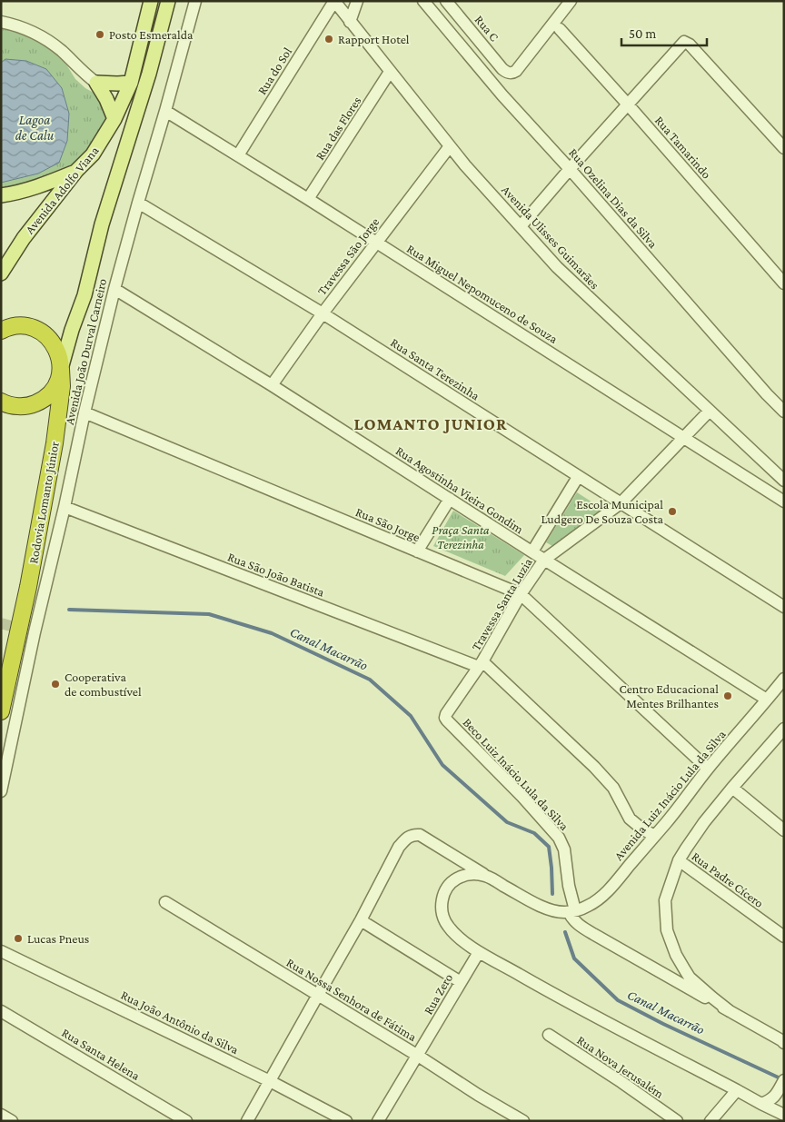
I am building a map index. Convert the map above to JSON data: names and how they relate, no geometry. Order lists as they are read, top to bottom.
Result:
{
  "streets": {
    "highway": ["Rodovia Lomanto Júnior"],
    "main road": ["Avenida Adolfo Viana"],
    "street": [
      "Rua C",
      "Rua do Sol",
      "Rua das Flores",
      "Rua Tamarindo",
      "Rua Ozelina Dias da Silva",
      "Avenida Ulisses Guimarães",
      "Travessa São Jorge",
      "Rua Miguel Nepomuceno de Souza",
      "Avenida João Durval Carneiro",
      "Rua Santa Terezinha",
      "Rua Agostinha Vieira Gondim",
      "Rua São Jorge",
      "Rua São João Batista",
      "Travessa Santa Luzia",
      "Beco Luiz Inácio Lula da Silva",
      "Avenida Luiz Inácio Lula da Silva",
      "Rua Padre Cícero",
      "Rua Zero",
      "Rua Nossa Senhora de Fátima",
      "Rua João Antônio da Silva",
      "Rua Santa Helena",
      "Rua Nova Jerusalém"
    ]
  },
  "crossings": [
    ["Rua do Sol", "Avenida Ulisses Guimarães"],
    ["Rua do Sol", "Rua Miguel Nepomuceno de Souza"],
    ["Rua das Flores", "Avenida Ulisses Guimarães"],
    ["Rua das Flores", "Rua Miguel Nepomuceno de Souza"],
    ["Avenida Ulisses Guimarães", "Travessa São Jorge"],
    ["Avenida Ulisses Guimarães", "Travessa Santa Luzia"],
    ["Travessa São Jorge", "Rua Miguel Nepomuceno de Souza"],
    ["Travessa São Jorge", "Rua Santa Terezinha"],
    ["Travessa São Jorge", "Rua Agostinha Vieira Gondim"],
    ["Rua Miguel Nepomuceno de Souza", "Avenida João Durval Carneiro"],
    ["Rua Miguel Nepomuceno de Souza", "Travessa Santa Luzia"],
    ["Avenida João Durval Carneiro", "Rua Santa Terezinha"],
    ["Avenida João Durval Carneiro", "Rua Agostinha Vieira Gondim"],
    ["Avenida João Durval Carneiro", "Rua São Jorge"],
    ["Avenida João Durval Carneiro", "Rua São João Batista"],
    ["Rua Santa Terezinha", "Travessa Santa Luzia"],
    ["Rua Agostinha Vieira Gondim", "Travessa Santa Luzia"],
    ["Rua Agostinha Vieira Gondim", "Avenida Luiz Inácio Lula da Silva"],
    ["Rua São Jorge", "Travessa Santa Luzia"],
    ["Rua São Jorge", "Avenida Luiz Inácio Lula da Silva"],
    ["Rua São João Batista", "Travessa Santa Luzia"],
    ["Rua São João Batista", "Avenida Luiz Inácio Lula da Silva"],
    ["Travessa Santa Luzia", "Beco Luiz Inácio Lula da Silva"],
    ["Beco Luiz Inácio Lula da Silva", "Avenida Luiz Inácio Lula da Silva"],
    ["Rua Zero", "Rua Nossa Senhora de Fátima"]
  ],
  "districts": ["LOMANTO JUNIOR"],
  "water": ["Lagoa de Calu", "Canal Macarrão"],
  "parks": ["Praça Santa Terezinha"],
  "places": [
    "Posto Esmeralda",
    "Rapport Hotel",
    "Escola Municipal Ludgero De Souza Costa",
    "Cooperativa de combustível",
    "Centro Educacional Mentes Brilhantes",
    "Lucas Pneus"
  ],
  "scale_bar": "50 m"
}
